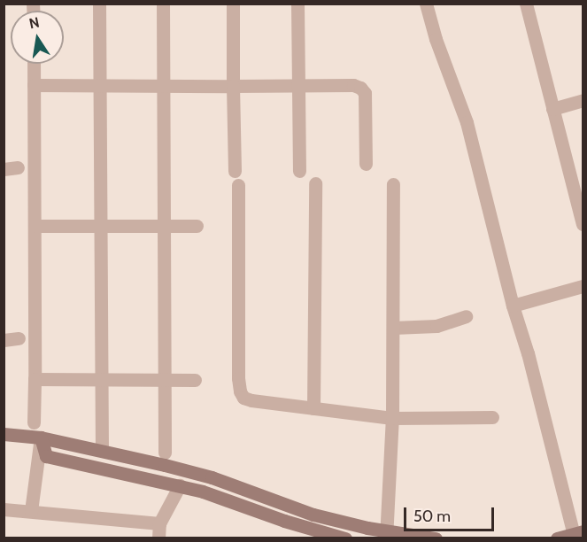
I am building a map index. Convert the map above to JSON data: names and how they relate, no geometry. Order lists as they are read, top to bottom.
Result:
{
  "scale_bar": "50 m",
  "north": "top"
}
